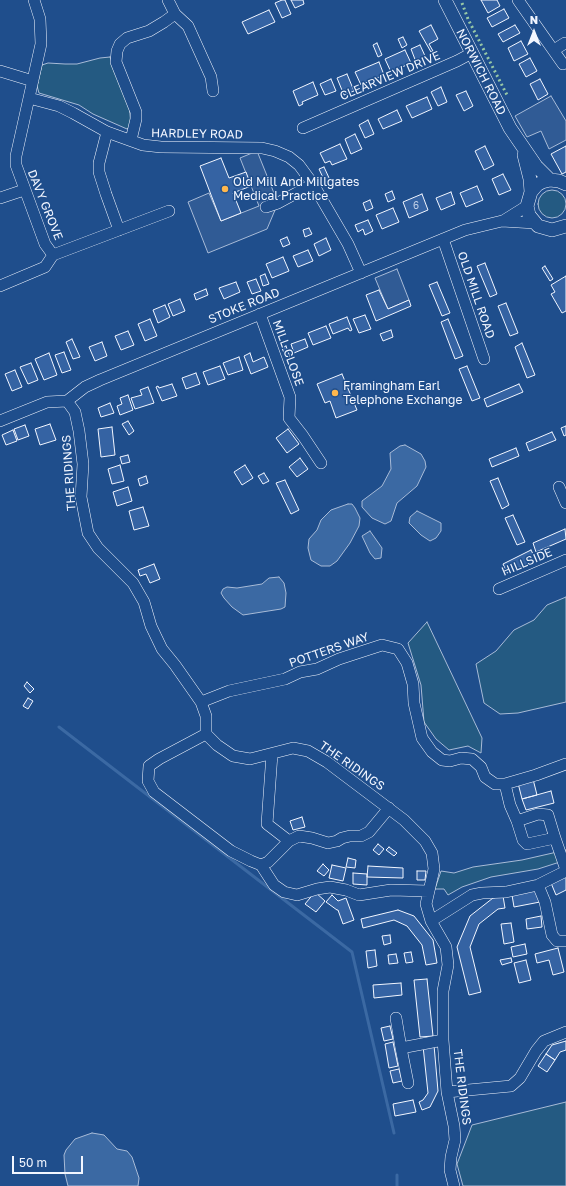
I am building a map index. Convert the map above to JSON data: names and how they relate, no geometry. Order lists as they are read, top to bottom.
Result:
{
  "streets": {
    "main road": ["NORWICH ROAD"],
    "street": [
      "CLEARVIEW DRIVE",
      "HARDLEY ROAD",
      "DAVY GROVE",
      "OLD MILL ROAD",
      "STOKE ROAD",
      "MILL CLOSE",
      "THE RIDINGS",
      "HILLSIDE",
      "POTTERS WAY"
    ]
  },
  "crossings": [
    ["NORWICH ROAD", "CLEARVIEW DRIVE"],
    ["HARDLEY ROAD", "DAVY GROVE"],
    ["HARDLEY ROAD", "STOKE ROAD"],
    ["OLD MILL ROAD", "STOKE ROAD"],
    ["STOKE ROAD", "MILL CLOSE"],
    ["STOKE ROAD", "THE RIDINGS"],
    ["THE RIDINGS", "POTTERS WAY"]
  ],
  "places": ["Old Mill And Millgates Medical Practice", "Framingham Earl Telephone Exchange"],
  "house_numbers": ["6"],
  "scale_bar": "50 m",
  "north": "top"
}
